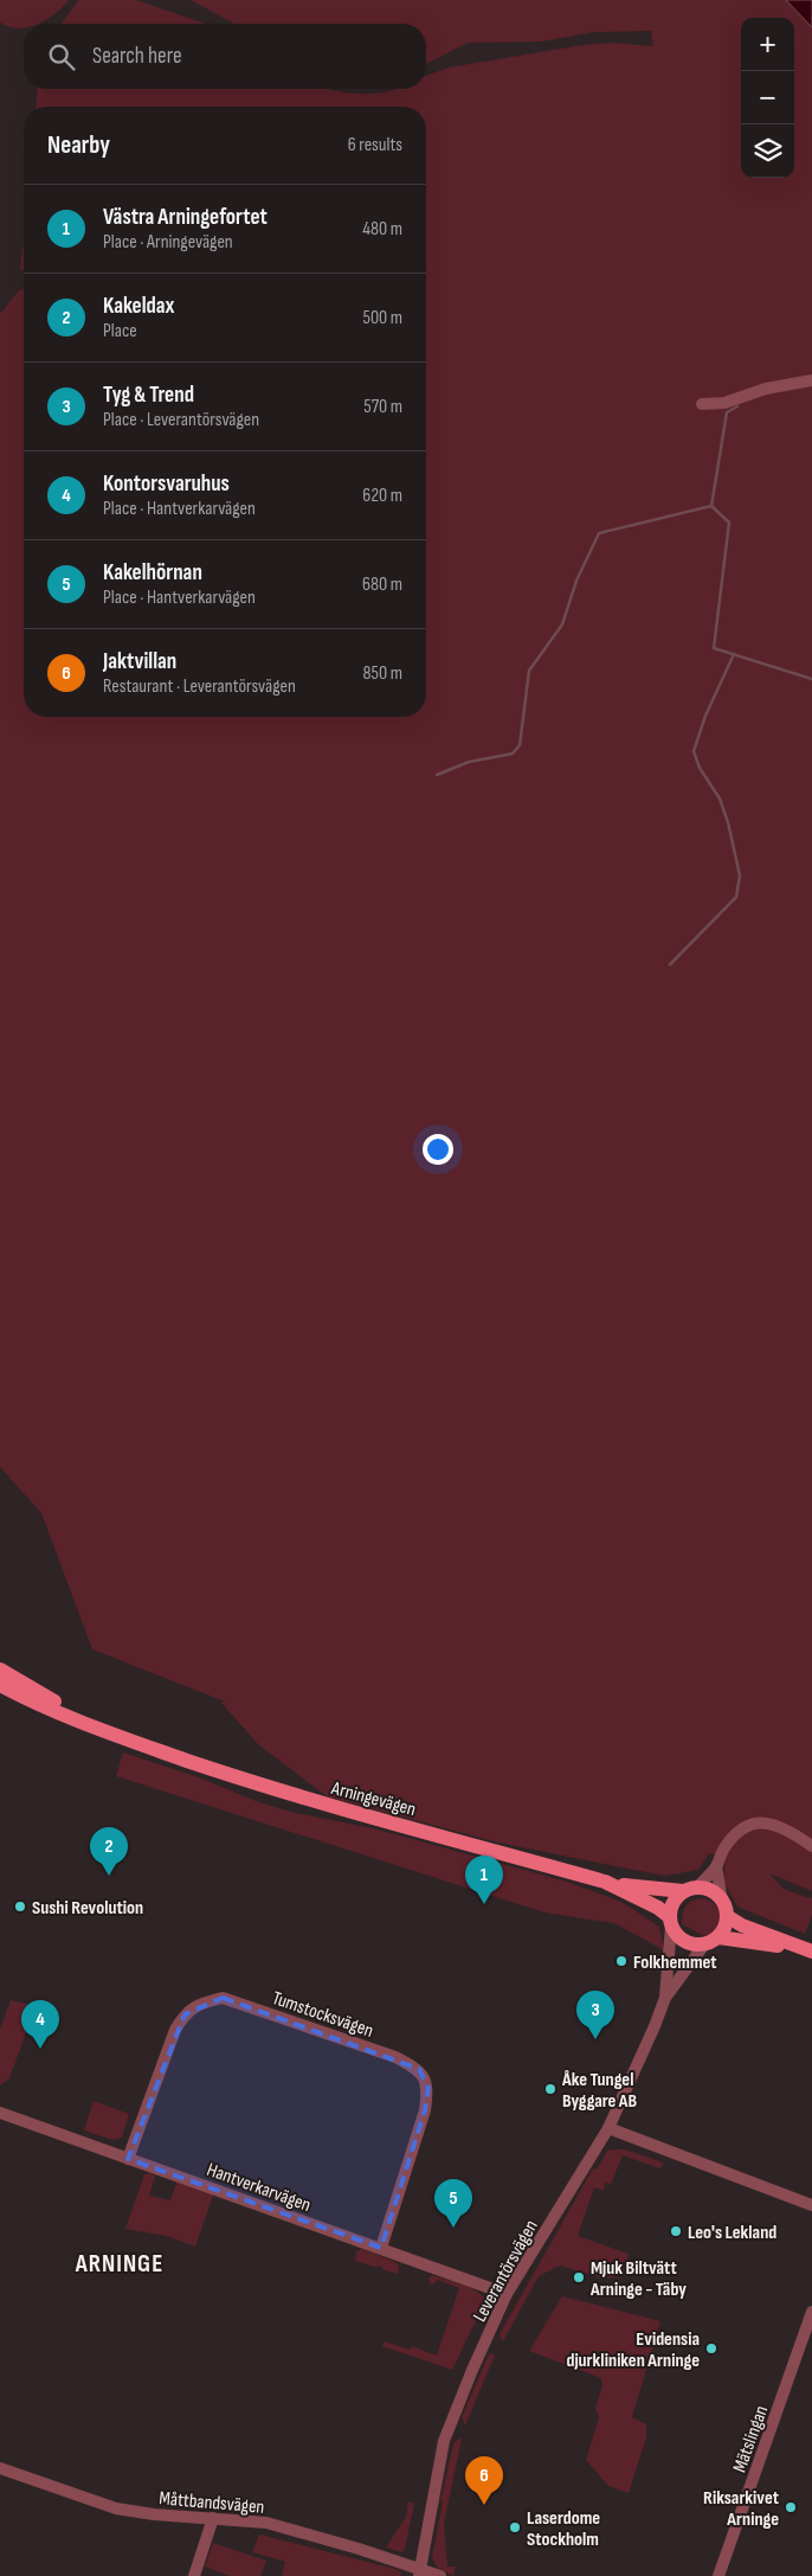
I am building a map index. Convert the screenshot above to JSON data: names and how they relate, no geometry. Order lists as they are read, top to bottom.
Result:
{
  "streets": {
    "main road": ["Arningevägen"],
    "street": [
      "Tumstocksvägen",
      "Hantverkarvägen",
      "Leverantörsvägen",
      "Mätslingan",
      "Måttbandsvägen"
    ]
  },
  "crossings": [
    ["Arningevägen", "Leverantörsvägen"],
    ["Tumstocksvägen", "Hantverkarvägen"],
    ["Hantverkarvägen", "Leverantörsvägen"],
    ["Leverantörsvägen", "Måttbandsvägen"]
  ],
  "districts": ["ARNINGE"],
  "places": [
    "Sushi Revolution",
    "Folkhemmet",
    "Åke Tungel Byggare AB",
    "Leo's Lekland",
    "Mjuk Biltvätt Arninge - Täby",
    "Evidensia djurkliniken Arninge",
    "Riksarkivet Arninge",
    "Laserdome Stockholm"
  ],
  "page": {
    "map_buttons": ["+", "−"],
    "search": "Search here",
    "heading": ["Nearby", "6 results"],
    "list": [
      {
        "mark": "1",
        "name": "Västra Arningefortet",
        "note": "Place · Arningevägen",
        "value": "480 m"
      },
      {
        "mark": "2",
        "name": "Kakeldax",
        "note": "Place",
        "value": "500 m"
      },
      {
        "mark": "3",
        "name": "Tyg & Trend",
        "note": "Place · Leverantörsvägen",
        "value": "570 m"
      },
      {
        "mark": "4",
        "name": "Kontorsvaruhus",
        "note": "Place · Hantverkarvägen",
        "value": "620 m"
      },
      {
        "mark": "5",
        "name": "Kakelhörnan",
        "note": "Place · Hantverkarvägen",
        "value": "680 m"
      },
      {
        "mark": "6",
        "name": "Jaktvillan",
        "note": "Restaurant · Leverantörsvägen",
        "value": "850 m"
      }
    ],
    "pins": [
      "2",
      "1",
      "3",
      "4",
      "5",
      "6"
    ]
  }
}
